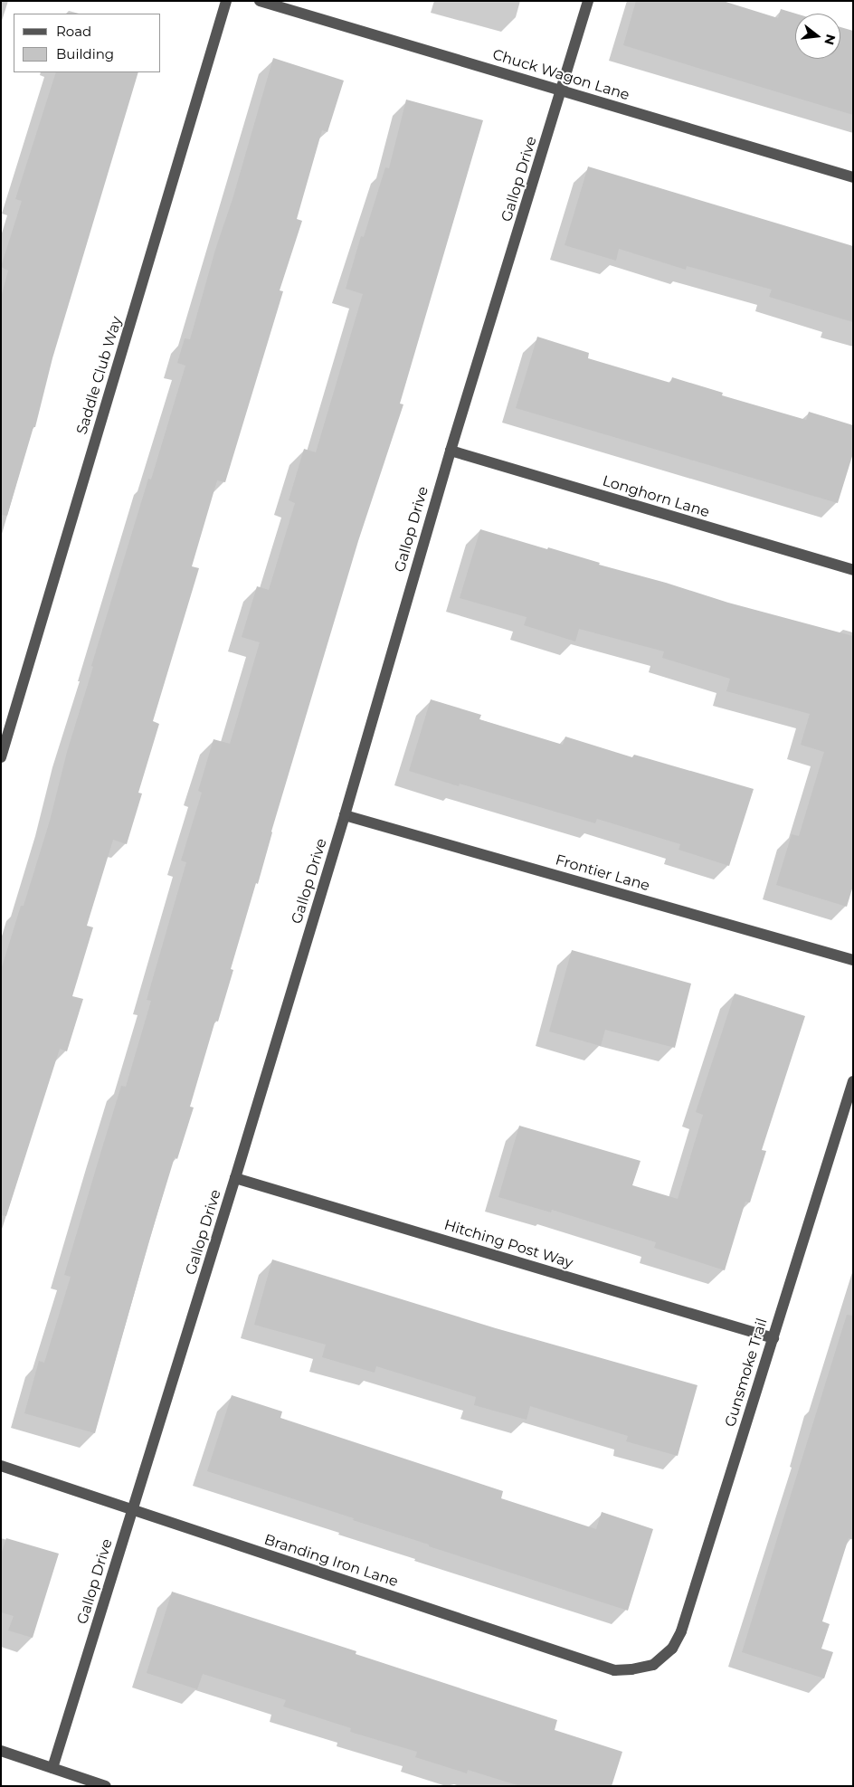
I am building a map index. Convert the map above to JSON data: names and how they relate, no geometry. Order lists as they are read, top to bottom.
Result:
{
  "streets": {
    "street": [
      "Chuck Wagon Lane",
      "Gallop Drive",
      "Saddle Club Way",
      "Longhorn Lane",
      "Frontier Lane",
      "Hitching Post Way",
      "Gunsmoke Trail",
      "Branding Iron Lane"
    ]
  },
  "crossings": [
    ["Chuck Wagon Lane", "Gallop Drive"],
    ["Gallop Drive", "Longhorn Lane"],
    ["Gallop Drive", "Frontier Lane"],
    ["Gallop Drive", "Hitching Post Way"],
    ["Gallop Drive", "Branding Iron Lane"],
    ["Hitching Post Way", "Gunsmoke Trail"],
    ["Gunsmoke Trail", "Branding Iron Lane"]
  ],
  "legend": ["Road", "Building"],
  "north": "right"
}
